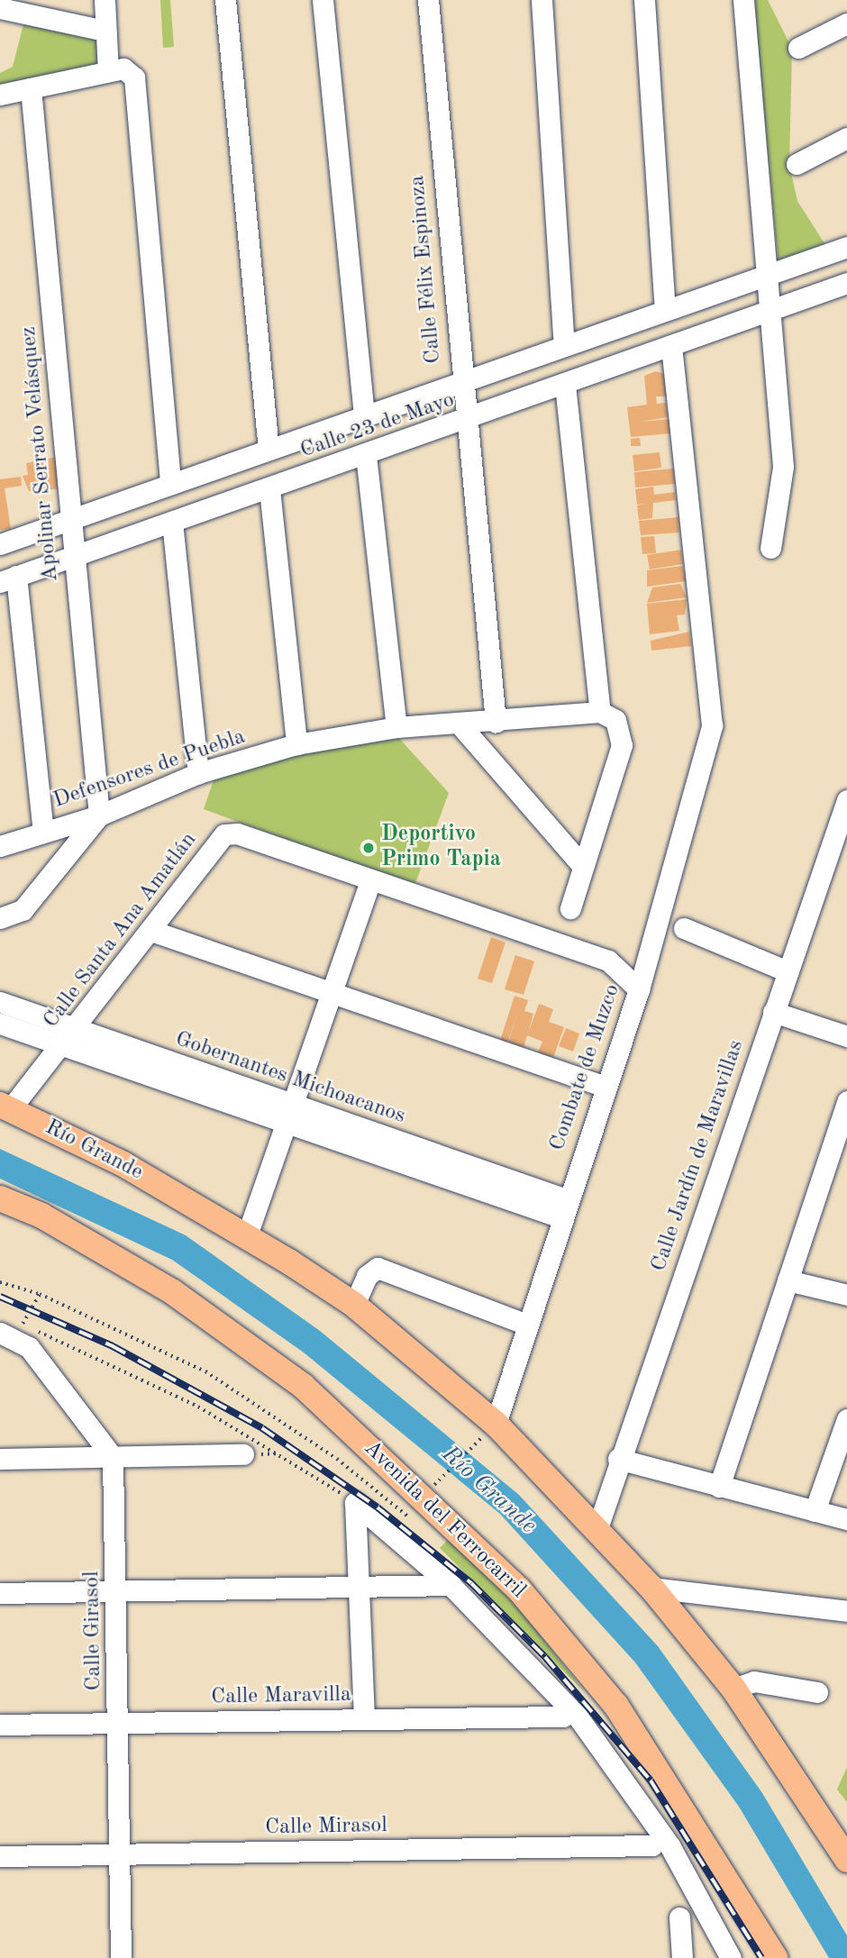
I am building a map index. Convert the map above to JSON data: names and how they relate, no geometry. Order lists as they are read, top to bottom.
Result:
{
  "streets": {
    "main road": ["Río Grande", "Avenida del Ferrocarril"],
    "street": [
      "Calle Félix Espinoza",
      "Calle 23 de Mayo",
      "Apolinar Serrato Velásquez",
      "Defensores de Puebla",
      "Calle Santa Ana Amatlán",
      "Combate de Muzco",
      "Gobernantes Michoacanos",
      "Calle Jardín de Maravillas",
      "Calle Girasol",
      "Calle Maravilla",
      "Calle Mirasol"
    ]
  },
  "crossings": [
    ["Calle Félix Espinoza", "Calle 23 de Mayo"],
    ["Calle Félix Espinoza", "Defensores de Puebla"],
    ["Calle 23 de Mayo", "Apolinar Serrato Velásquez"],
    ["Calle 23 de Mayo", "Combate de Muzco"],
    ["Apolinar Serrato Velásquez", "Defensores de Puebla"],
    ["Calle Santa Ana Amatlán", "Combate de Muzco"],
    ["Calle Santa Ana Amatlán", "Gobernantes Michoacanos"],
    ["Calle Santa Ana Amatlán", "Río Grande"],
    ["Combate de Muzco", "Gobernantes Michoacanos"],
    ["Combate de Muzco", "Río Grande"],
    ["Río Grande", "Calle Jardín de Maravillas"],
    ["Avenida del Ferrocarril", "Calle Mirasol"],
    ["Calle Girasol", "Calle Maravilla"],
    ["Calle Girasol", "Calle Mirasol"]
  ],
  "water": ["Río Grande"],
  "places": ["Deportivo Primo Tapia"]
}
